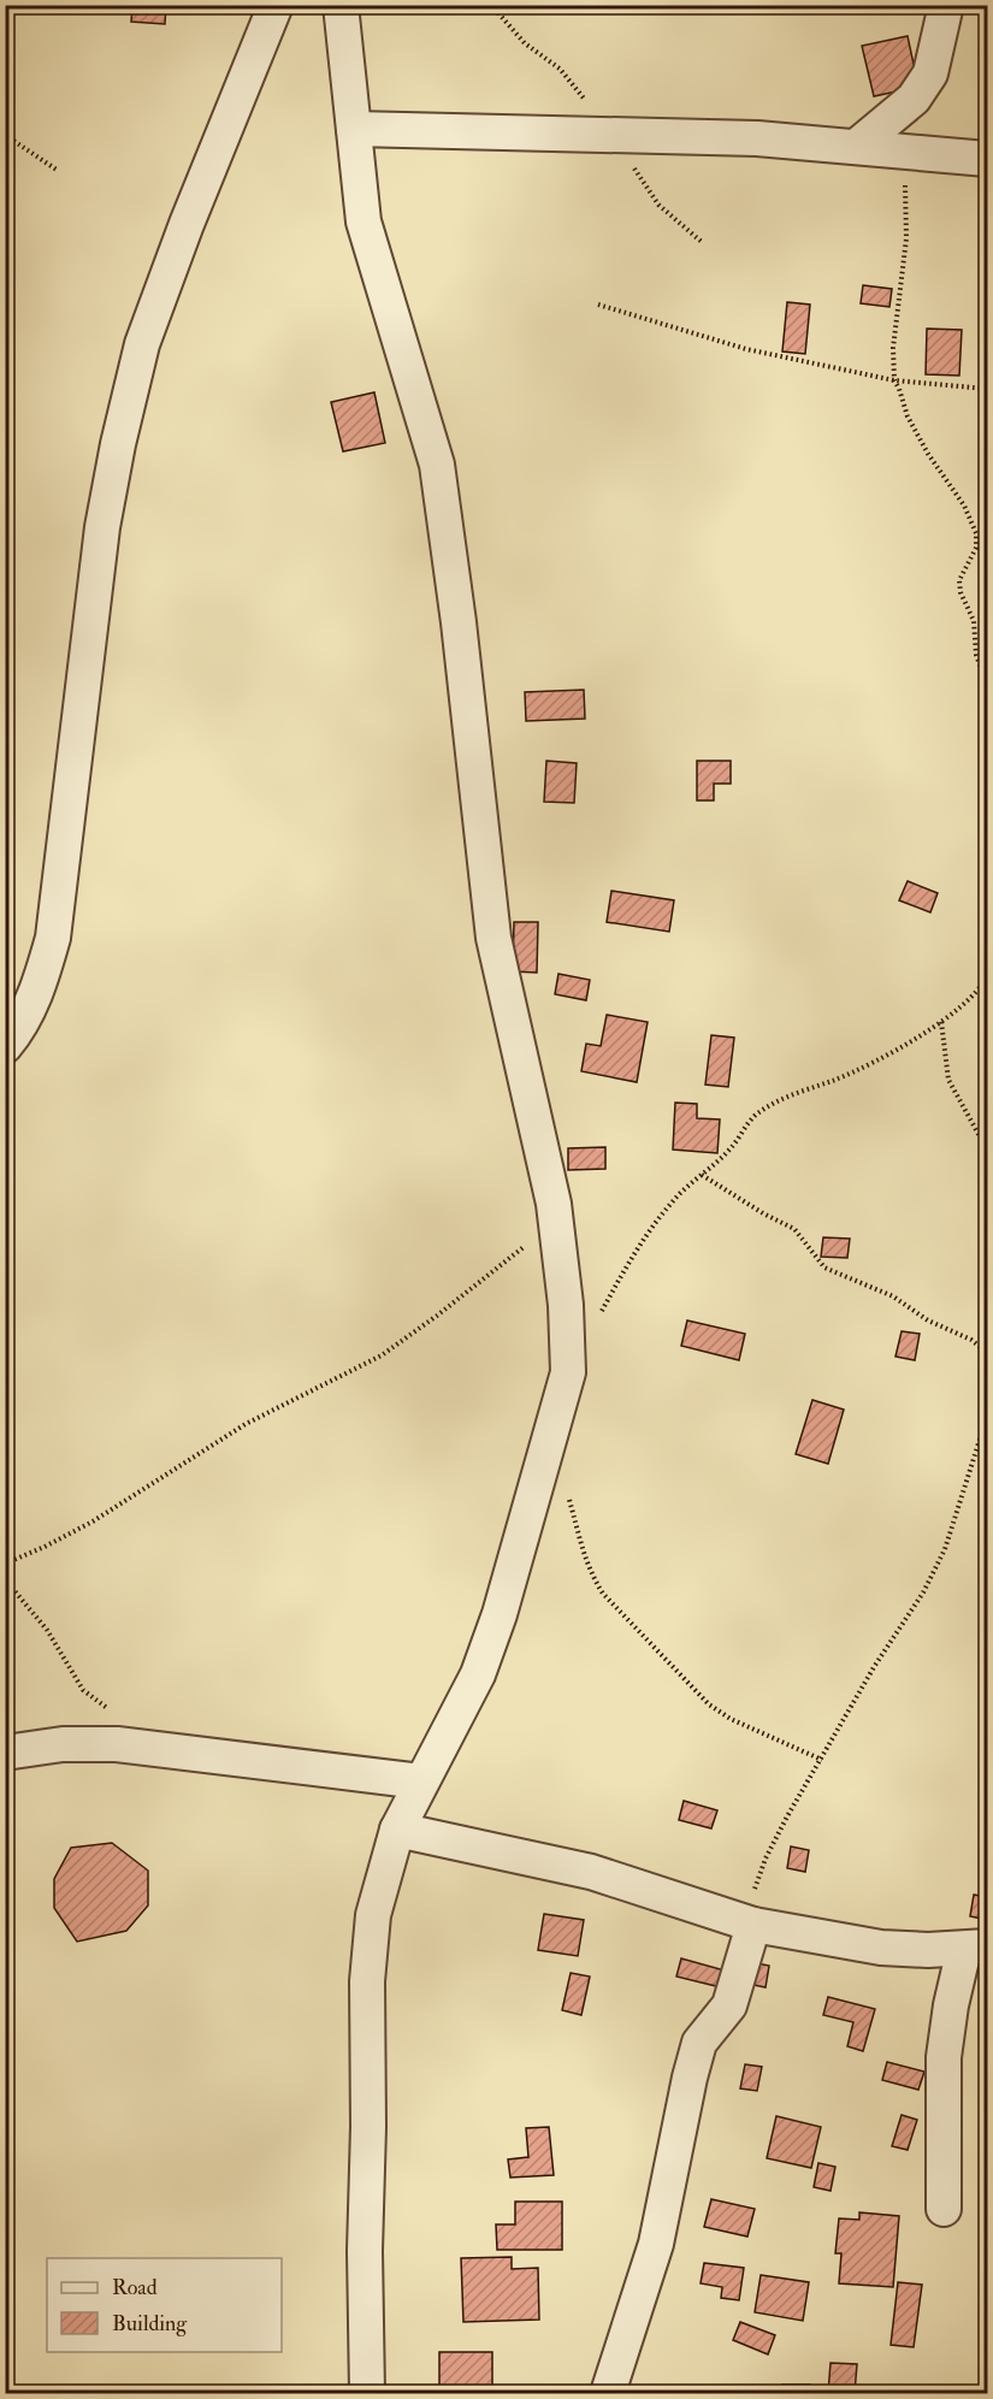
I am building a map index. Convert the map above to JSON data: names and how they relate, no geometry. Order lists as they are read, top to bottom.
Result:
{
  "legend": ["Road", "Building"]
}
